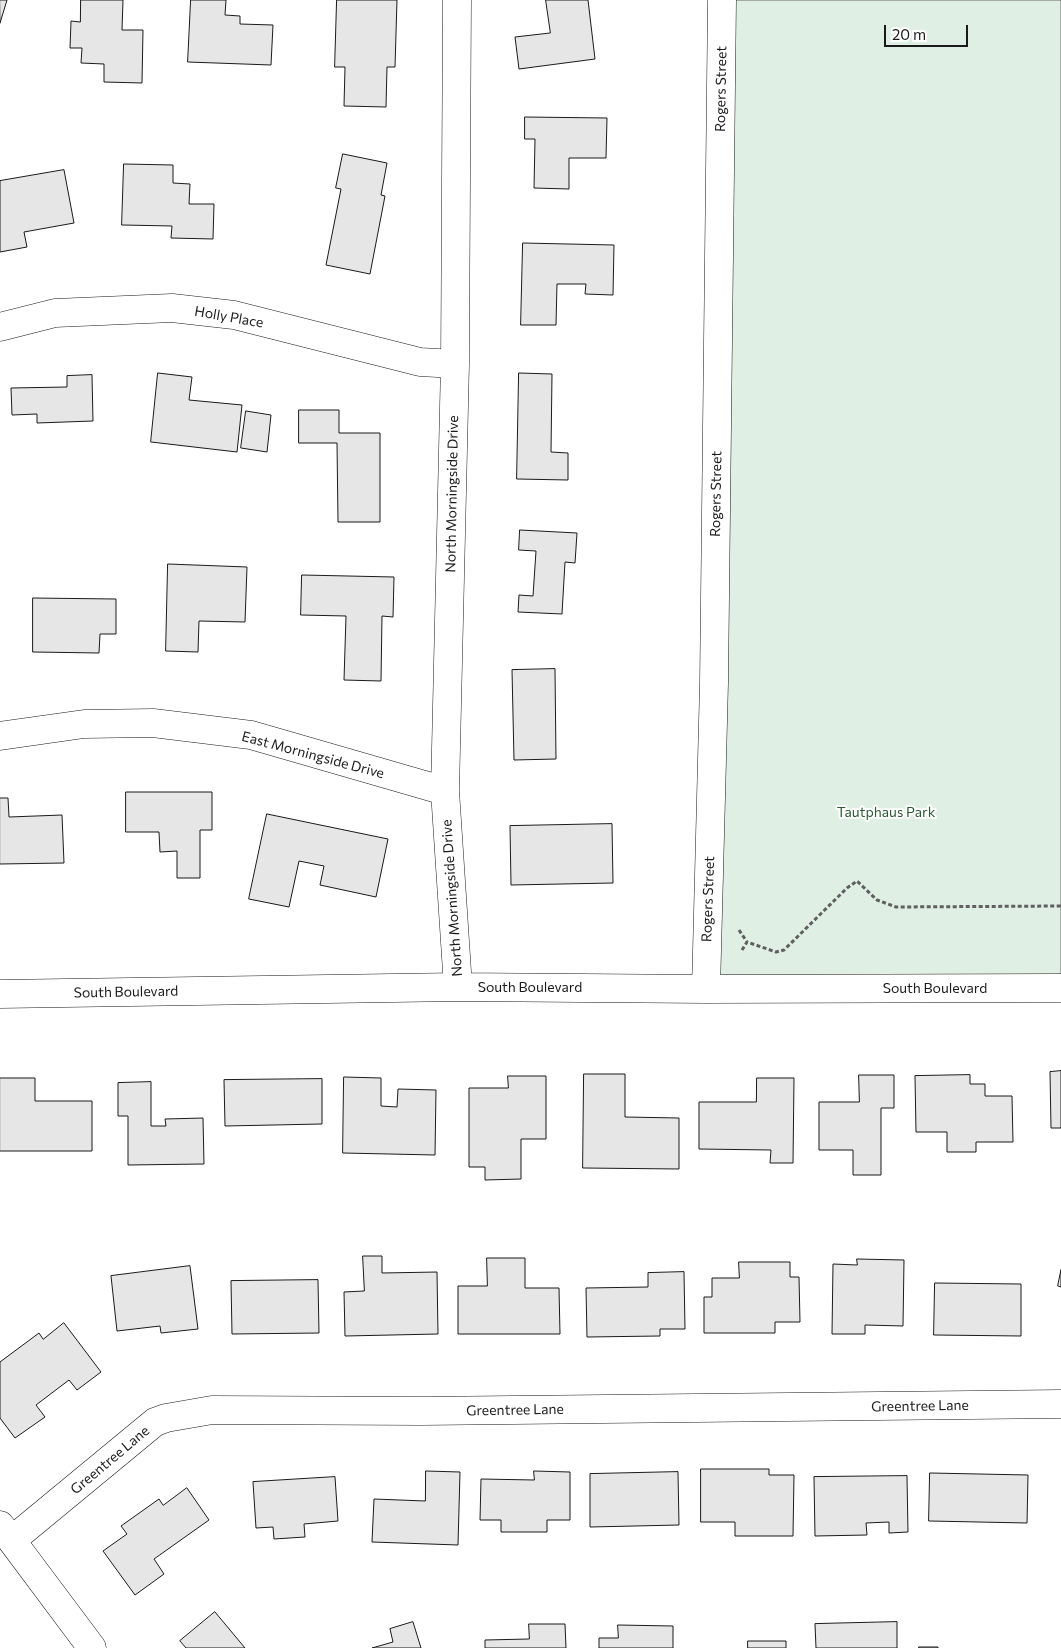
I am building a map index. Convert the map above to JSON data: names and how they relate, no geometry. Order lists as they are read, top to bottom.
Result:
{
  "streets": {
    "street": [
      "Rogers Street",
      "Holly Place",
      "North Morningside Drive",
      "East Morningside Drive",
      "South Boulevard",
      "Greentree Lane"
    ]
  },
  "crossings": [
    ["Rogers Street", "South Boulevard"],
    ["Holly Place", "North Morningside Drive"],
    ["North Morningside Drive", "East Morningside Drive"],
    ["North Morningside Drive", "South Boulevard"]
  ],
  "parks": ["Tautphaus Park"],
  "scale_bar": "20 m"
}
